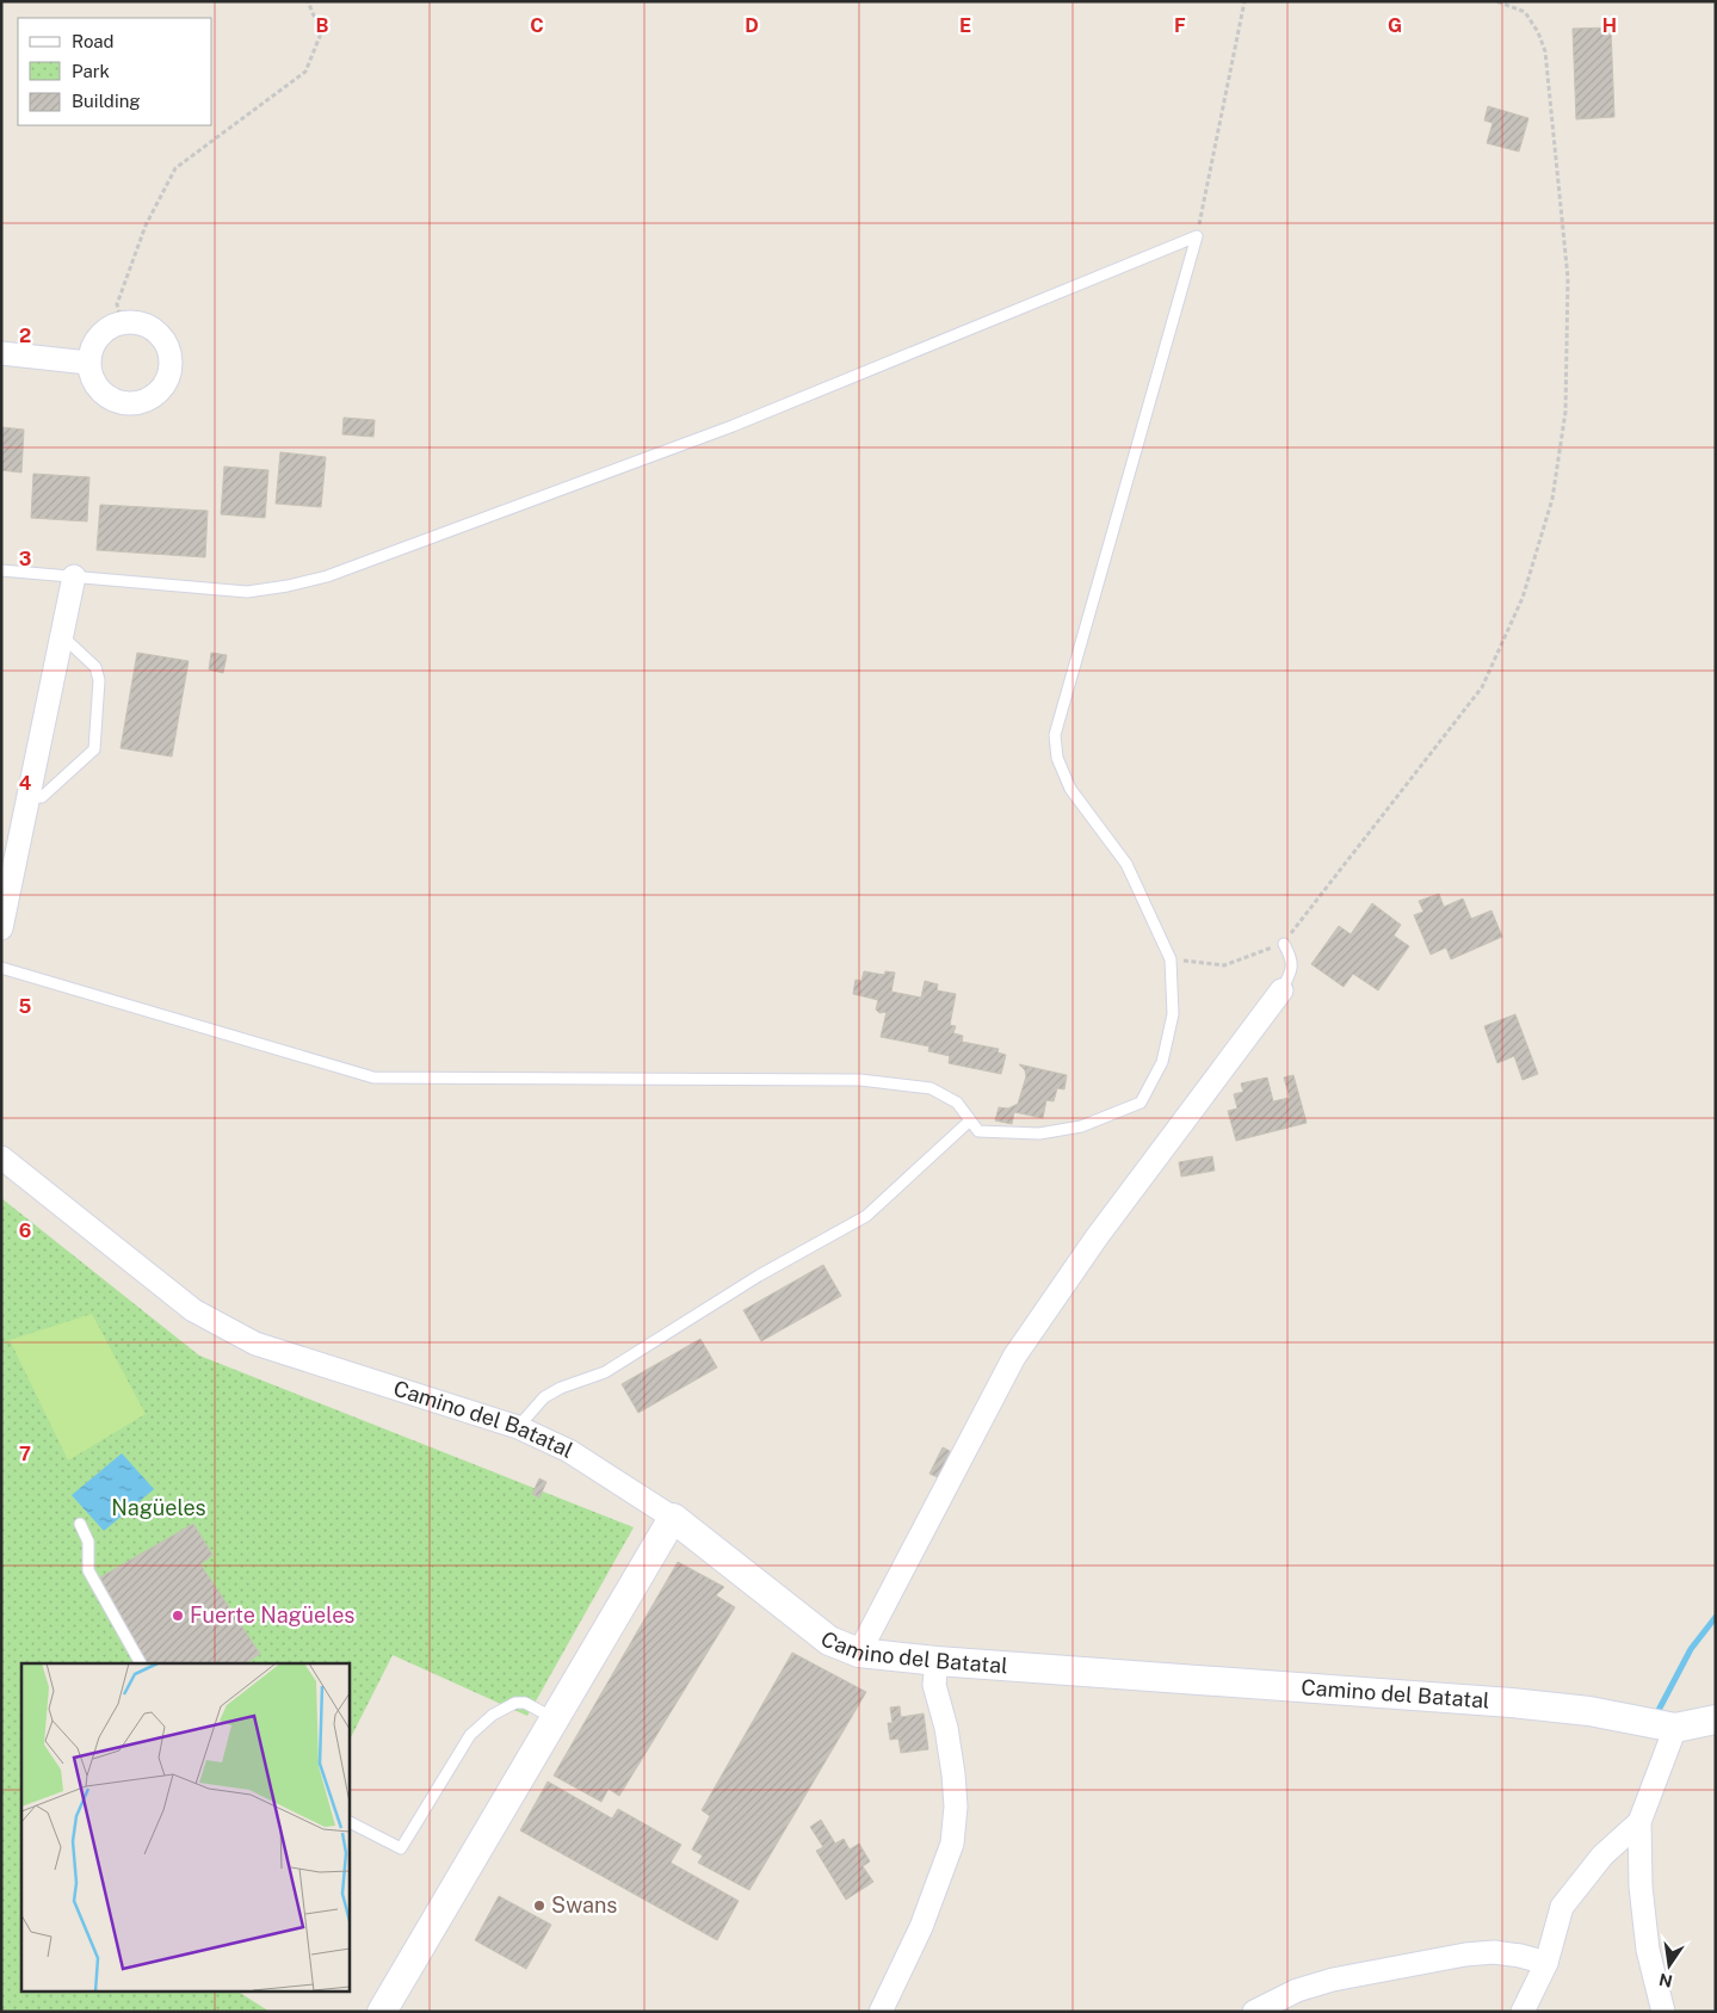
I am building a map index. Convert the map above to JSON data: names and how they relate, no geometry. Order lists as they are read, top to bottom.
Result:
{
  "streets": {
    "street": ["Camino del Batatal"]
  },
  "parks": ["Nagüeles"],
  "places": ["Fuerte Nagüeles", "Swans"],
  "legend": ["Road", "Park", "Building"],
  "north": "bottom",
  "grid": {
    "columns": [
      "B",
      "C",
      "D",
      "E",
      "F",
      "G",
      "H"
    ],
    "rows": [
      "2",
      "3",
      "4",
      "5",
      "6",
      "7"
    ]
  }
}
